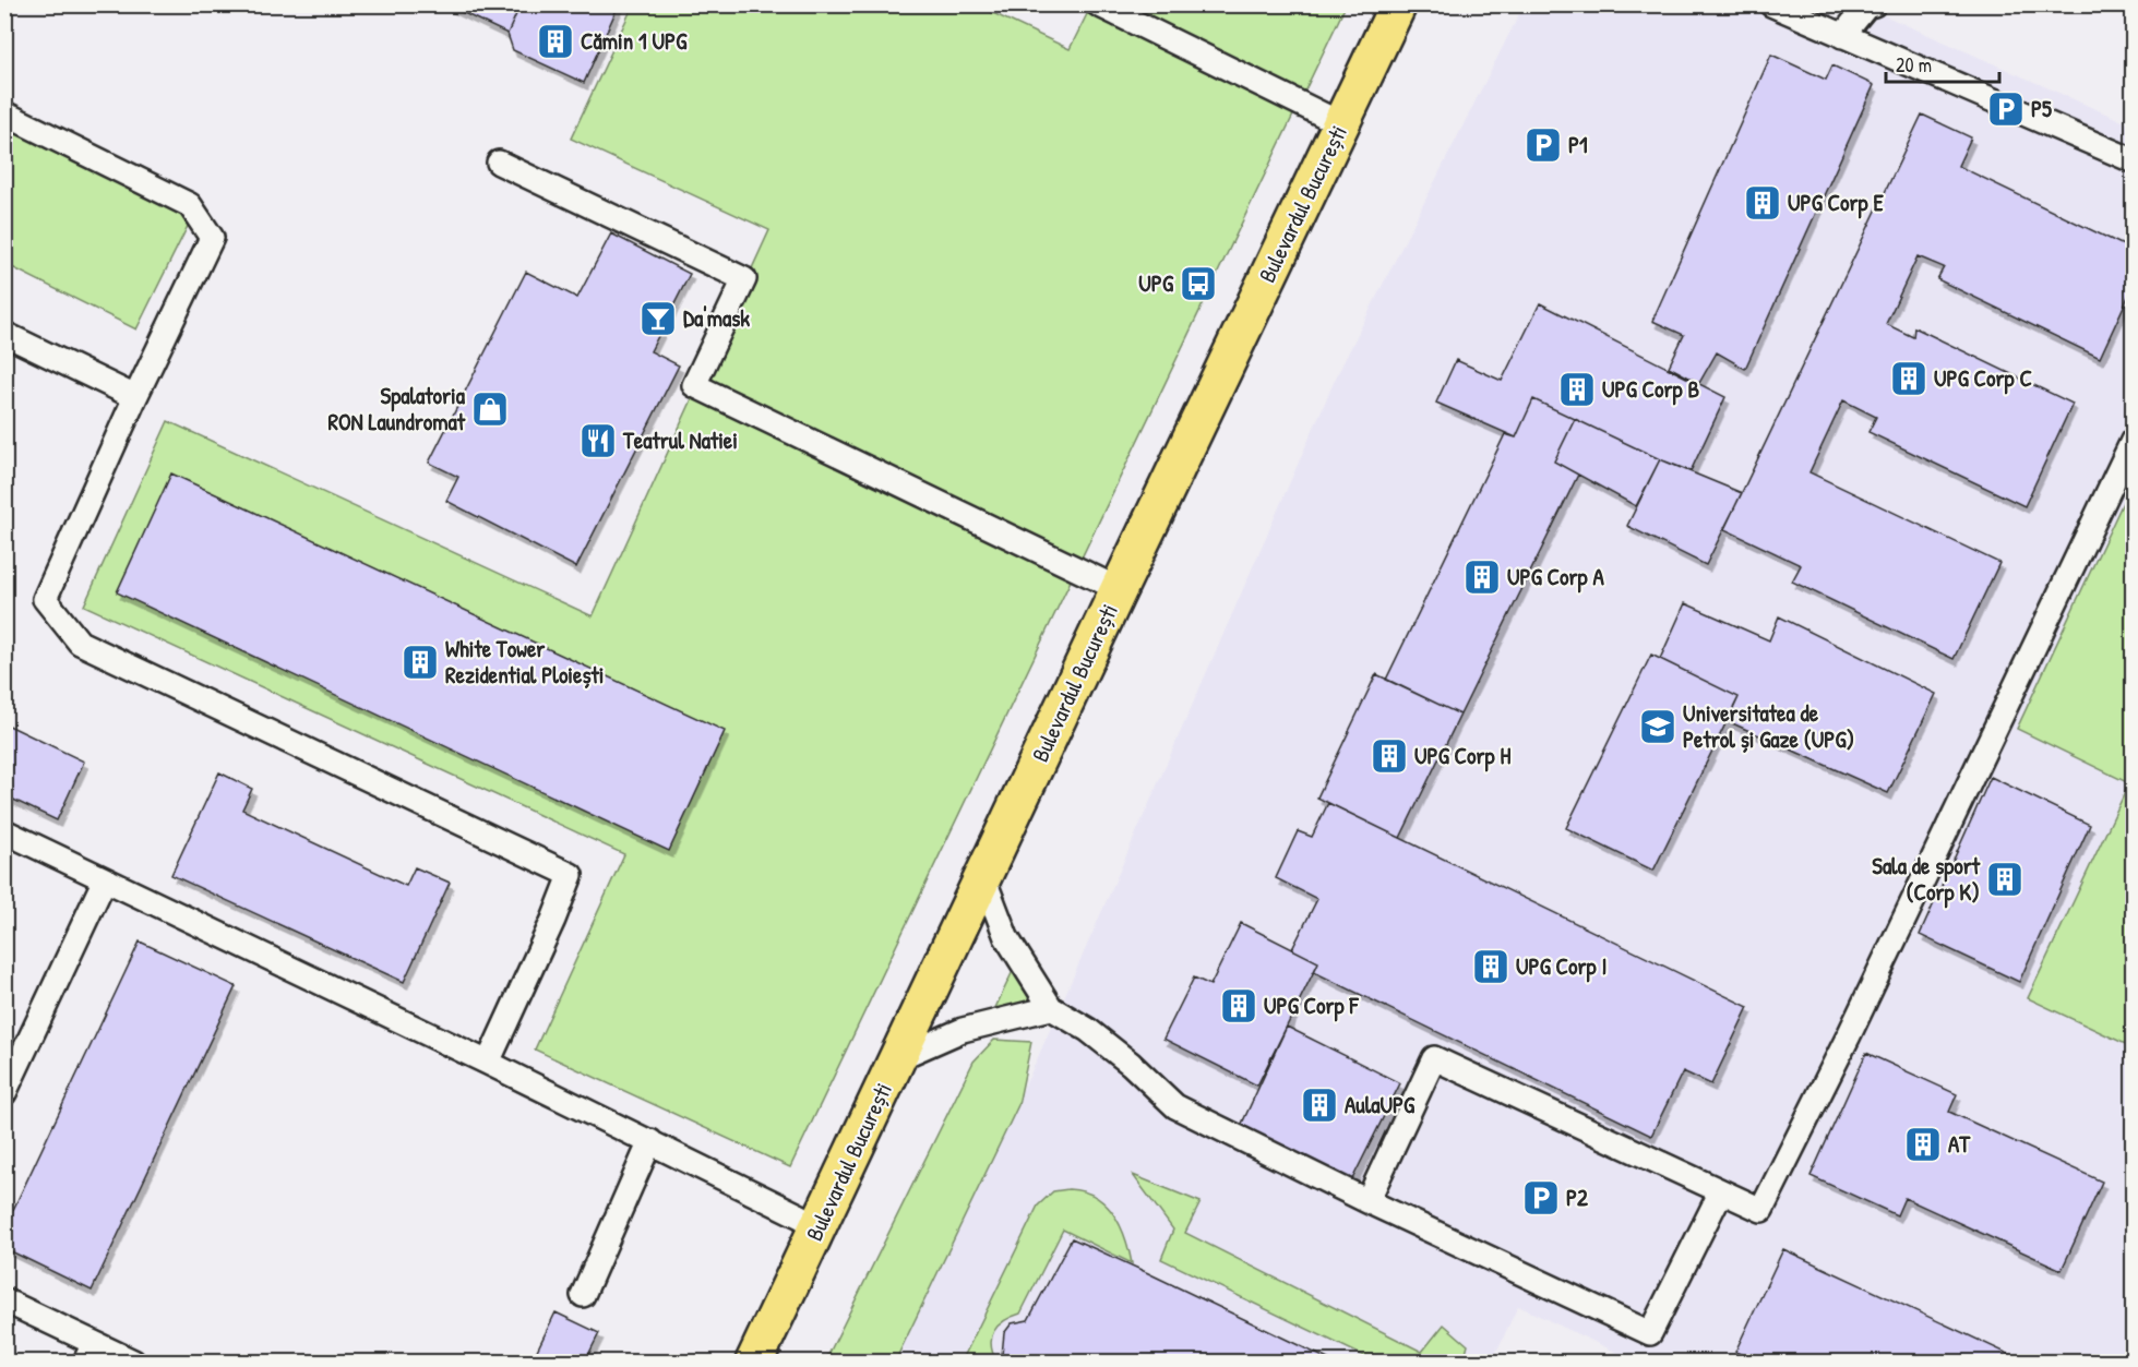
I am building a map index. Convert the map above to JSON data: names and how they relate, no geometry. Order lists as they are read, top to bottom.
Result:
{
  "streets": {
    "main road": ["Bulevardul București"]
  },
  "places": {
    "building": [
      "Cămin 1 UPG",
      "UPG Corp E",
      "UPG Corp C",
      "UPG Corp B",
      "UPG Corp A",
      "White Tower Rezidential Ploiești",
      "UPG Corp H",
      "Sala de sport (Corp K)",
      "UPG Corp I",
      "UPG Corp F",
      "AulaUPG",
      "AT"
    ],
    "parking": ["P5", "P1", "P2"],
    "bus stop": ["UPG"],
    "bar": ["Da'mask"],
    "shop": ["Spalatoria RON Laundromat"],
    "restaurant": ["Teatrul Natiei"],
    "school or university": ["Universitatea de Petrol și Gaze (UPG)"]
  },
  "scale_bar": "20 m"
}
